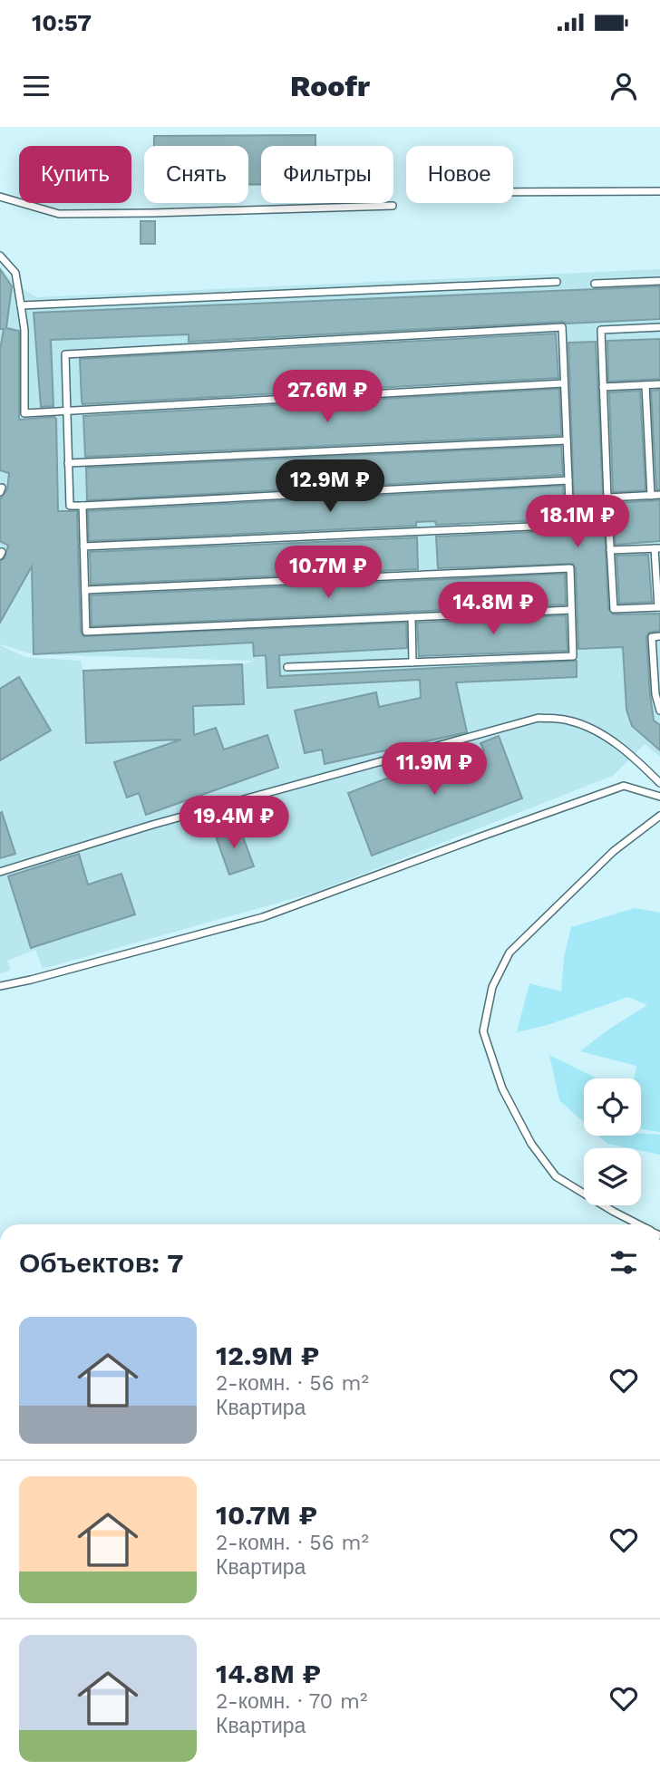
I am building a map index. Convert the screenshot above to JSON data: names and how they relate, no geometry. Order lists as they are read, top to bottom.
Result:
{
  "page": {
    "status": "10:57",
    "header": "Roofr",
    "chip": [
      "Купить",
      "Снять",
      "Фильтры",
      "Новое"
    ],
    "price": [
      "27.6M ₽",
      "12.9M ₽",
      "18.1M ₽",
      "10.7M ₽",
      "14.8M ₽",
      "11.9M ₽",
      "19.4M ₽"
    ],
    "heading": "Объектов: 7",
    "list": [
      {
        "name": "12.9M ₽",
        "note": "2-комн. · 56 m² · Квартира"
      },
      {
        "name": "10.7M ₽",
        "note": "2-комн. · 56 m² · Квартира"
      },
      {
        "name": "14.8M ₽",
        "note": "2-комн. · 70 m² · Квартира"
      }
    ]
  }
}
